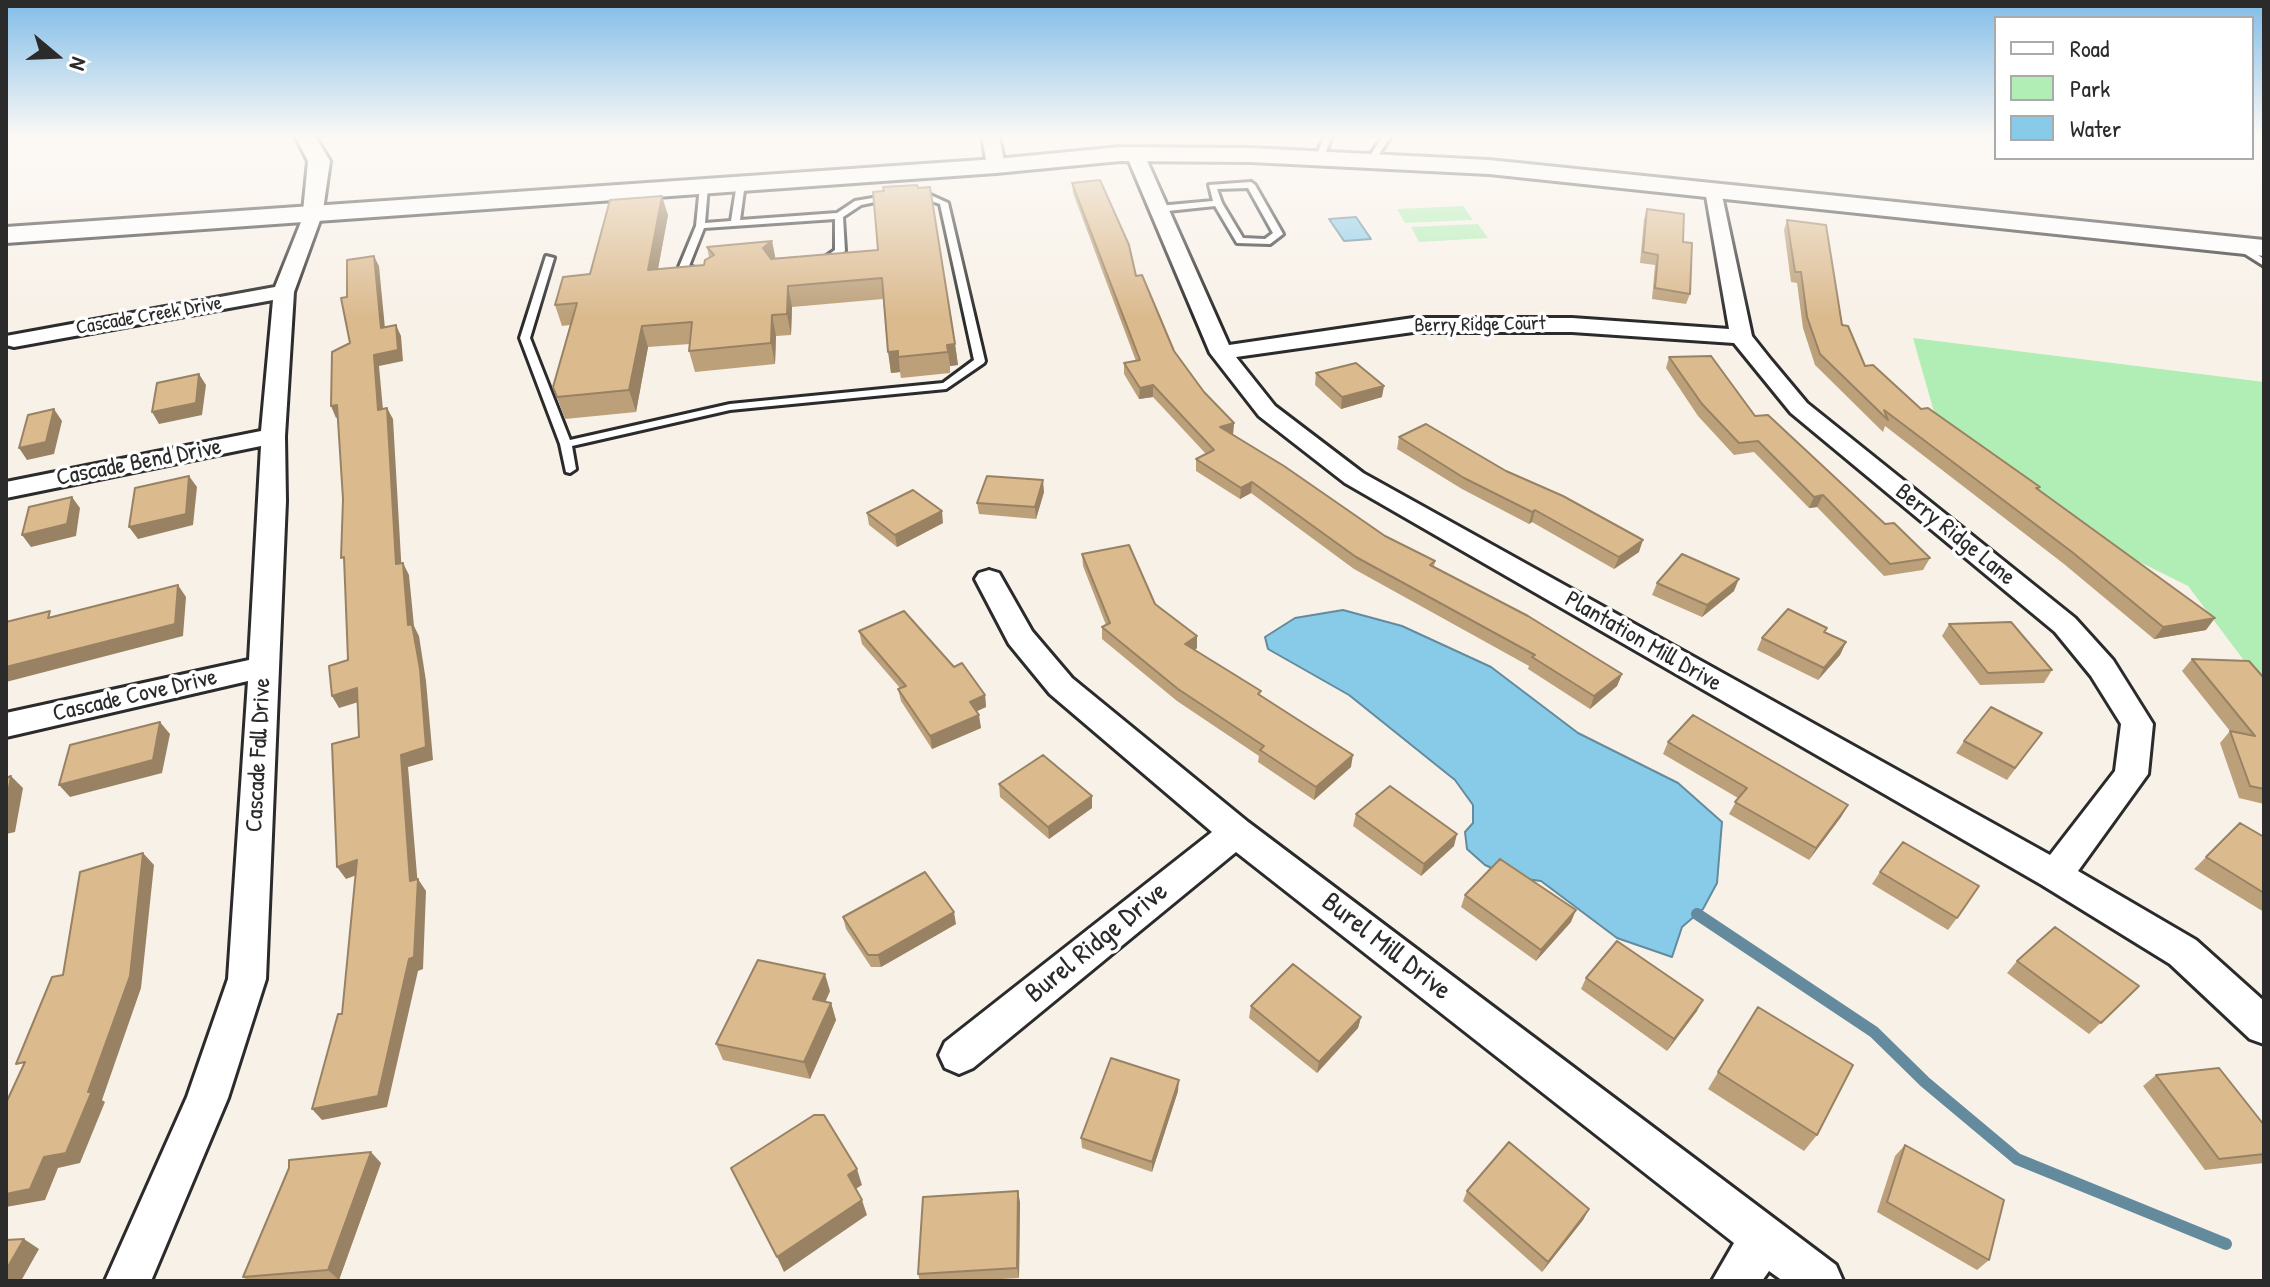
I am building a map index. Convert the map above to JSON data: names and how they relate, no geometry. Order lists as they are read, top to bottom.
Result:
{
  "streets": {
    "street": [
      "Cascade Creek Drive",
      "Berry Ridge Court",
      "Cascade Bend Drive",
      "Berry Ridge Lane",
      "Plantation Mill Drive",
      "Cascade Cove Drive",
      "Cascade Fall Drive",
      "Burel Ridge Drive",
      "Burel Mill Drive"
    ]
  },
  "crossings": [
    ["Cascade Creek Drive", "Cascade Fall Drive"],
    ["Berry Ridge Court", "Berry Ridge Lane"],
    ["Berry Ridge Court", "Plantation Mill Drive"],
    ["Cascade Bend Drive", "Cascade Fall Drive"],
    ["Berry Ridge Lane", "Plantation Mill Drive"],
    ["Cascade Cove Drive", "Cascade Fall Drive"],
    ["Burel Ridge Drive", "Burel Mill Drive"]
  ],
  "legend": ["Road", "Park", "Water"],
  "north": "right"
}
